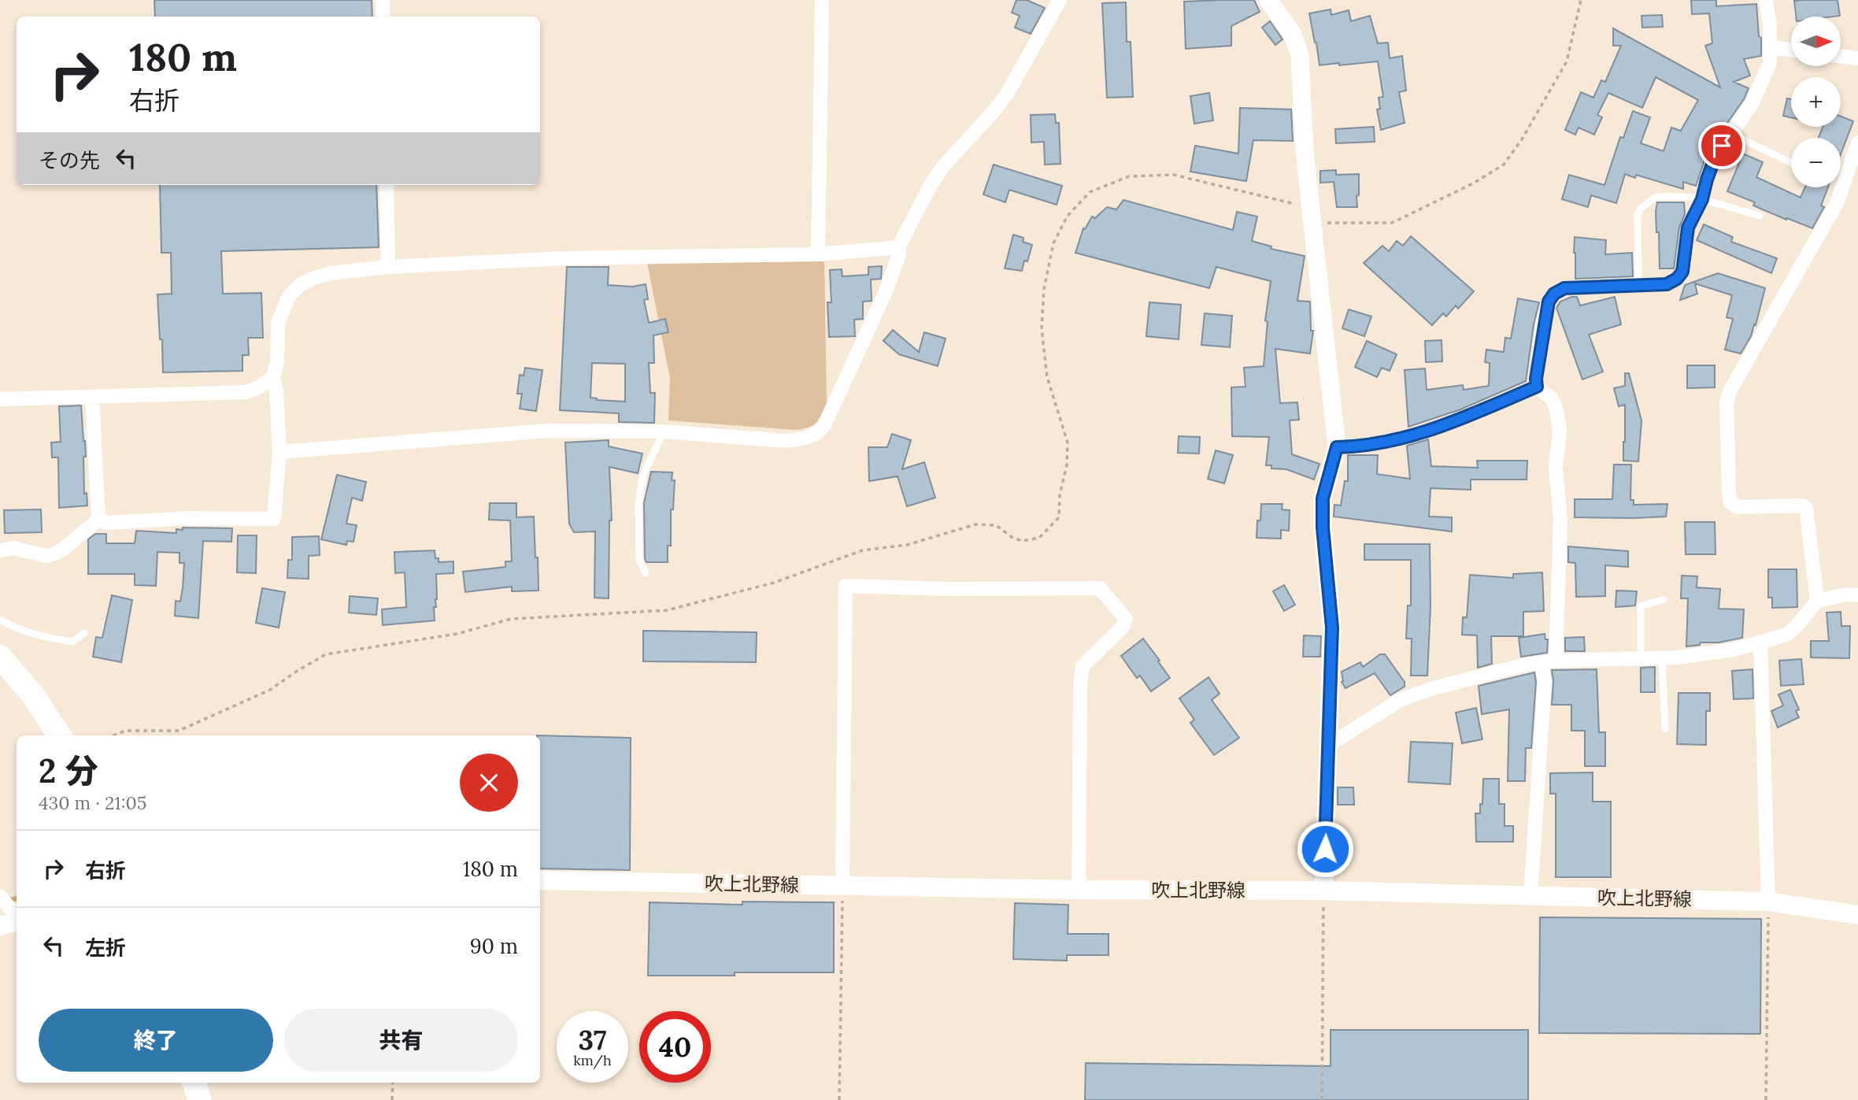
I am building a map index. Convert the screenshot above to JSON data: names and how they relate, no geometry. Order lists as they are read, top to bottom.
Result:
{
  "streets": {
    "main road": ["吹上北野線"]
  },
  "north": "right",
  "page": {
    "map_buttons": ["+", "−"],
    "turn": ["180 m", "右折"],
    "then": "その先",
    "heading": ["2 分", "430 m · 21:05"],
    "list": [
      {
        "name": "右折",
        "value": "180 m"
      },
      {
        "name": "左折",
        "value": "90 m"
      }
    ],
    "buttons": ["終了", "共有"],
    "speed": "37 km/h",
    "limit": "40"
  }
}
